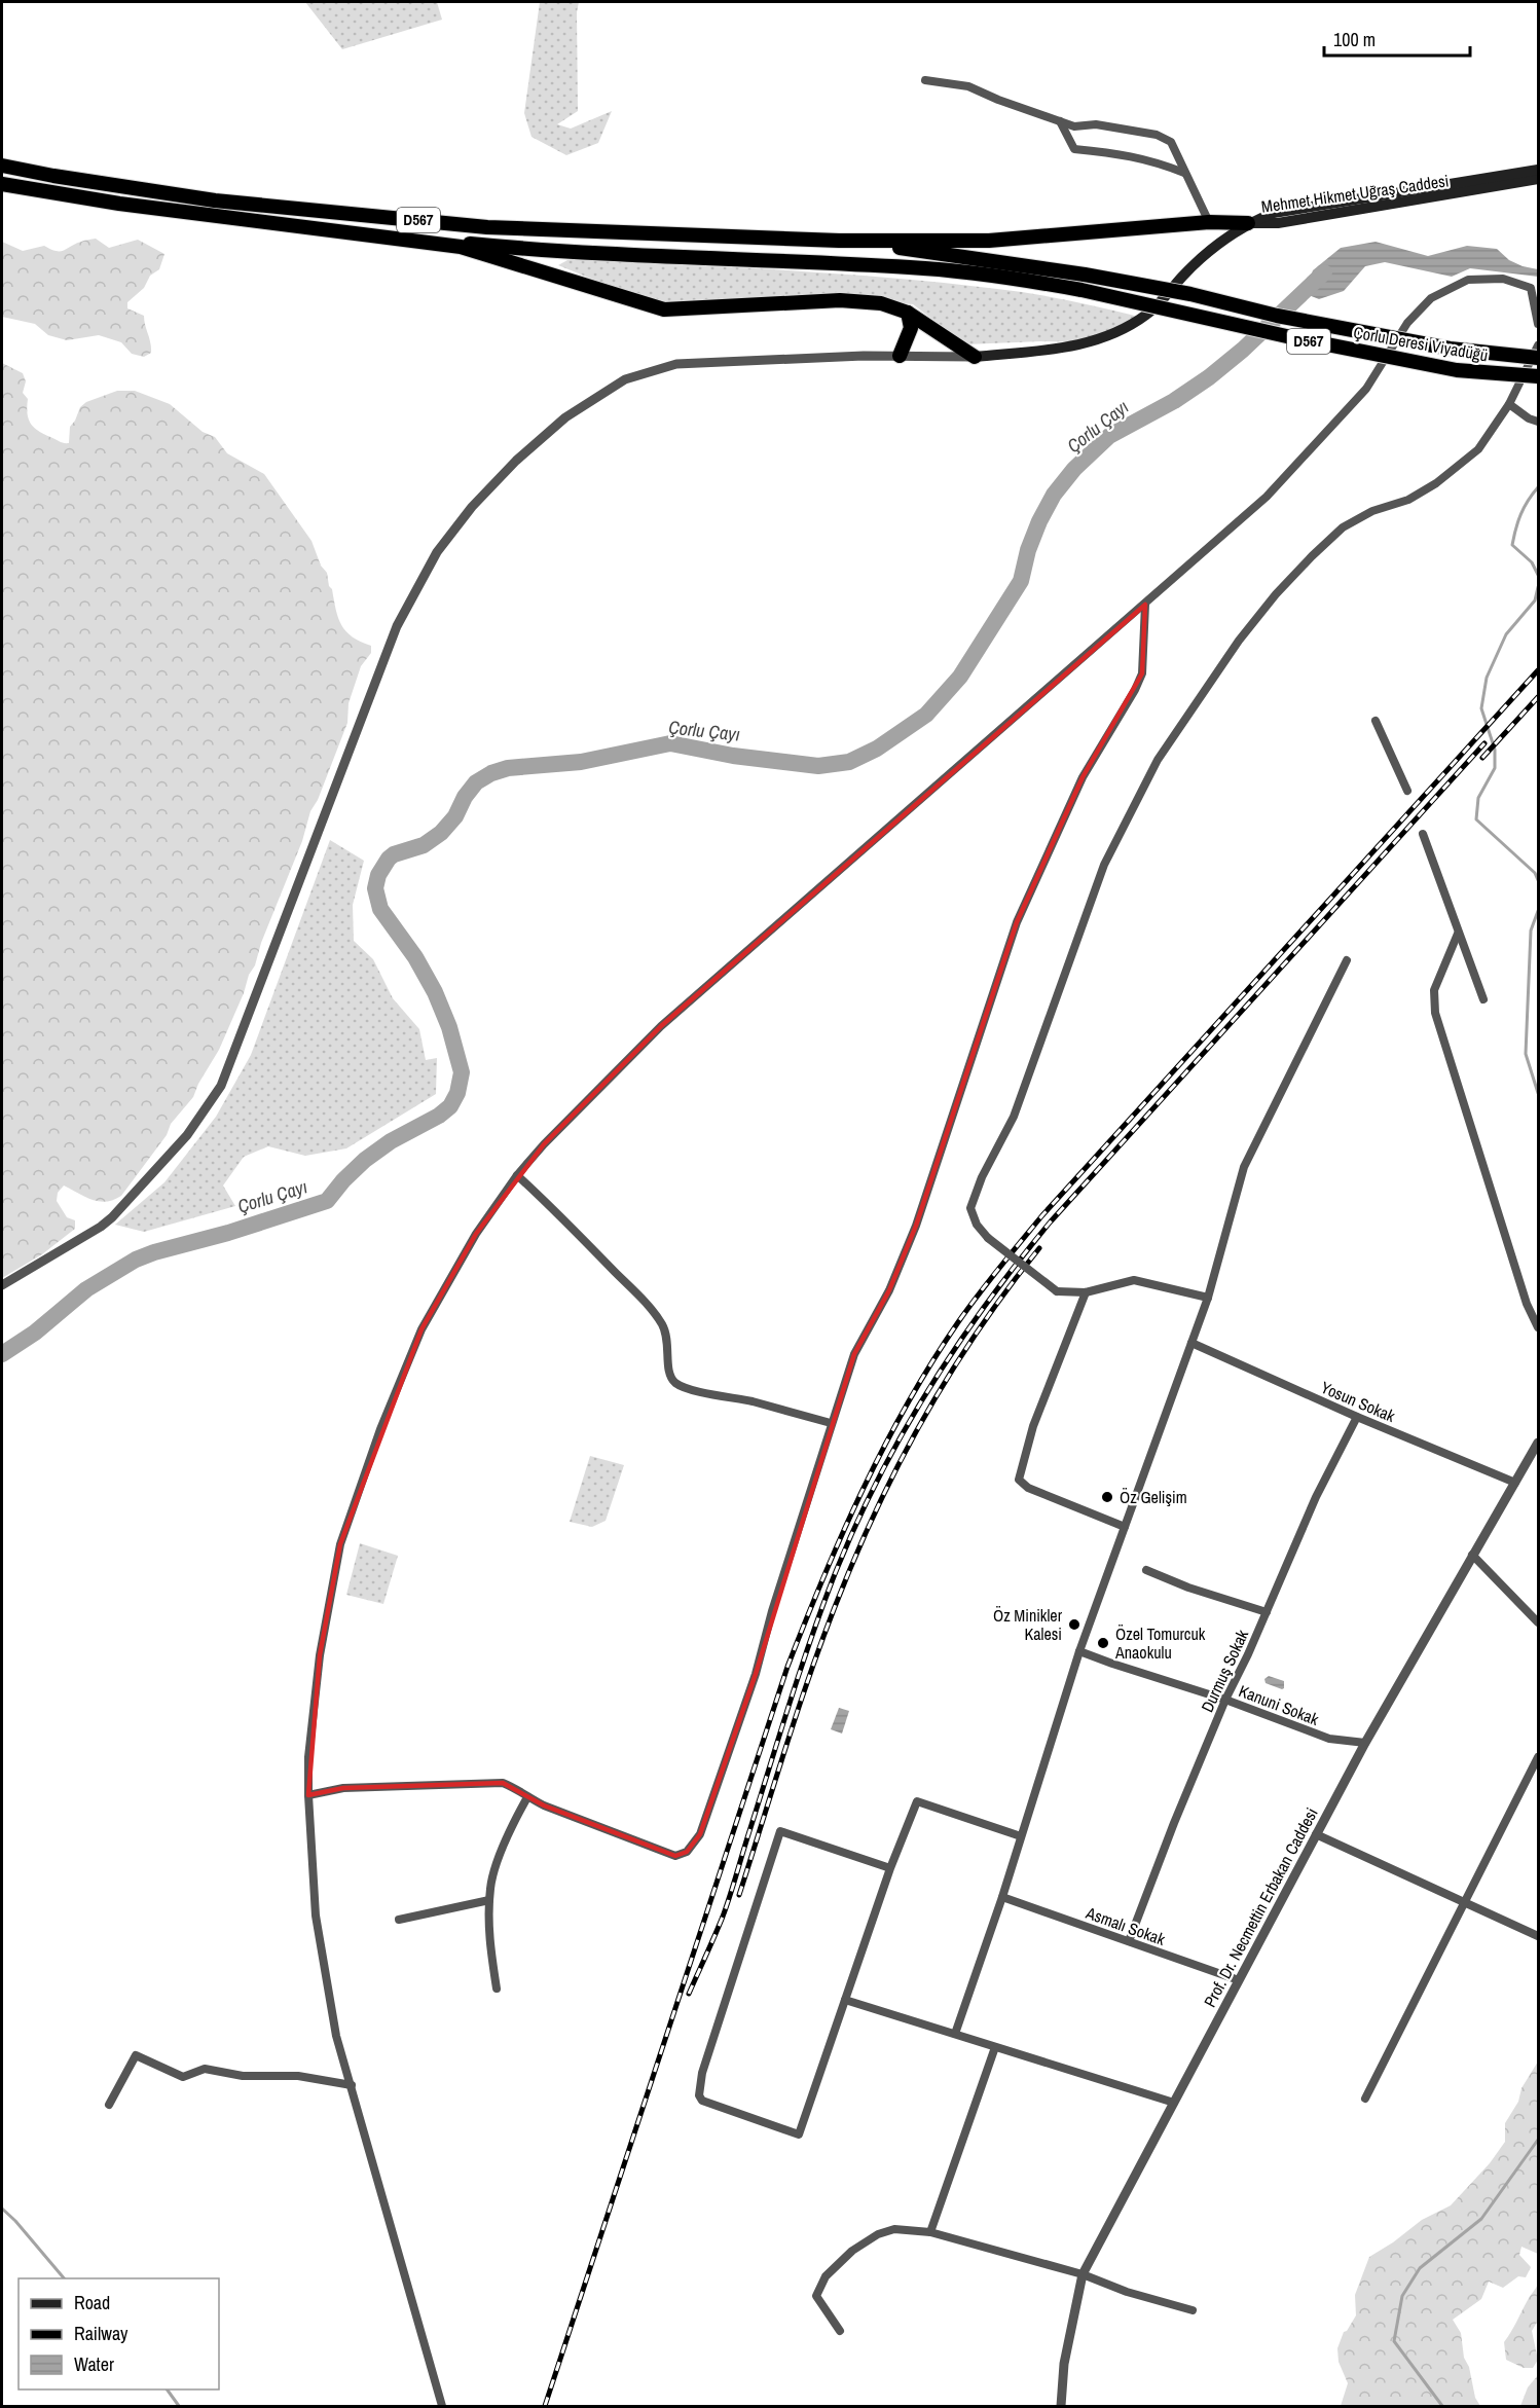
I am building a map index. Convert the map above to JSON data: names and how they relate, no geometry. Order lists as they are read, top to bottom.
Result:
{
  "streets": {
    "highway": ["D567", "Çorlu Deresi Viyadüğü"],
    "main road": ["Mehmet Hikmet Uğraş Caddesi"],
    "street": [
      "Yosun Sokak",
      "Durmuş Sokak",
      "Kanuni Sokak",
      "Prof. Dr. Necmettin Erbakan Caddesi",
      "Asmalı Sokak"
    ]
  },
  "crossings": [
    ["D567", "Çorlu Deresi Viyadüğü"],
    ["Yosun Sokak", "Durmuş Sokak"],
    ["Yosun Sokak", "Prof. Dr. Necmettin Erbakan Caddesi"],
    ["Durmuş Sokak", "Kanuni Sokak"],
    ["Durmuş Sokak", "Asmalı Sokak"],
    ["Kanuni Sokak", "Prof. Dr. Necmettin Erbakan Caddesi"],
    ["Prof. Dr. Necmettin Erbakan Caddesi", "Asmalı Sokak"]
  ],
  "water": ["Çorlu Çayı"],
  "places": ["Öz Gelişim", "Öz Minikler Kalesi", "Özel Tomurcuk Anaokulu"],
  "legend": ["Road", "Railway", "Water"],
  "scale_bar": "100 m"
}
